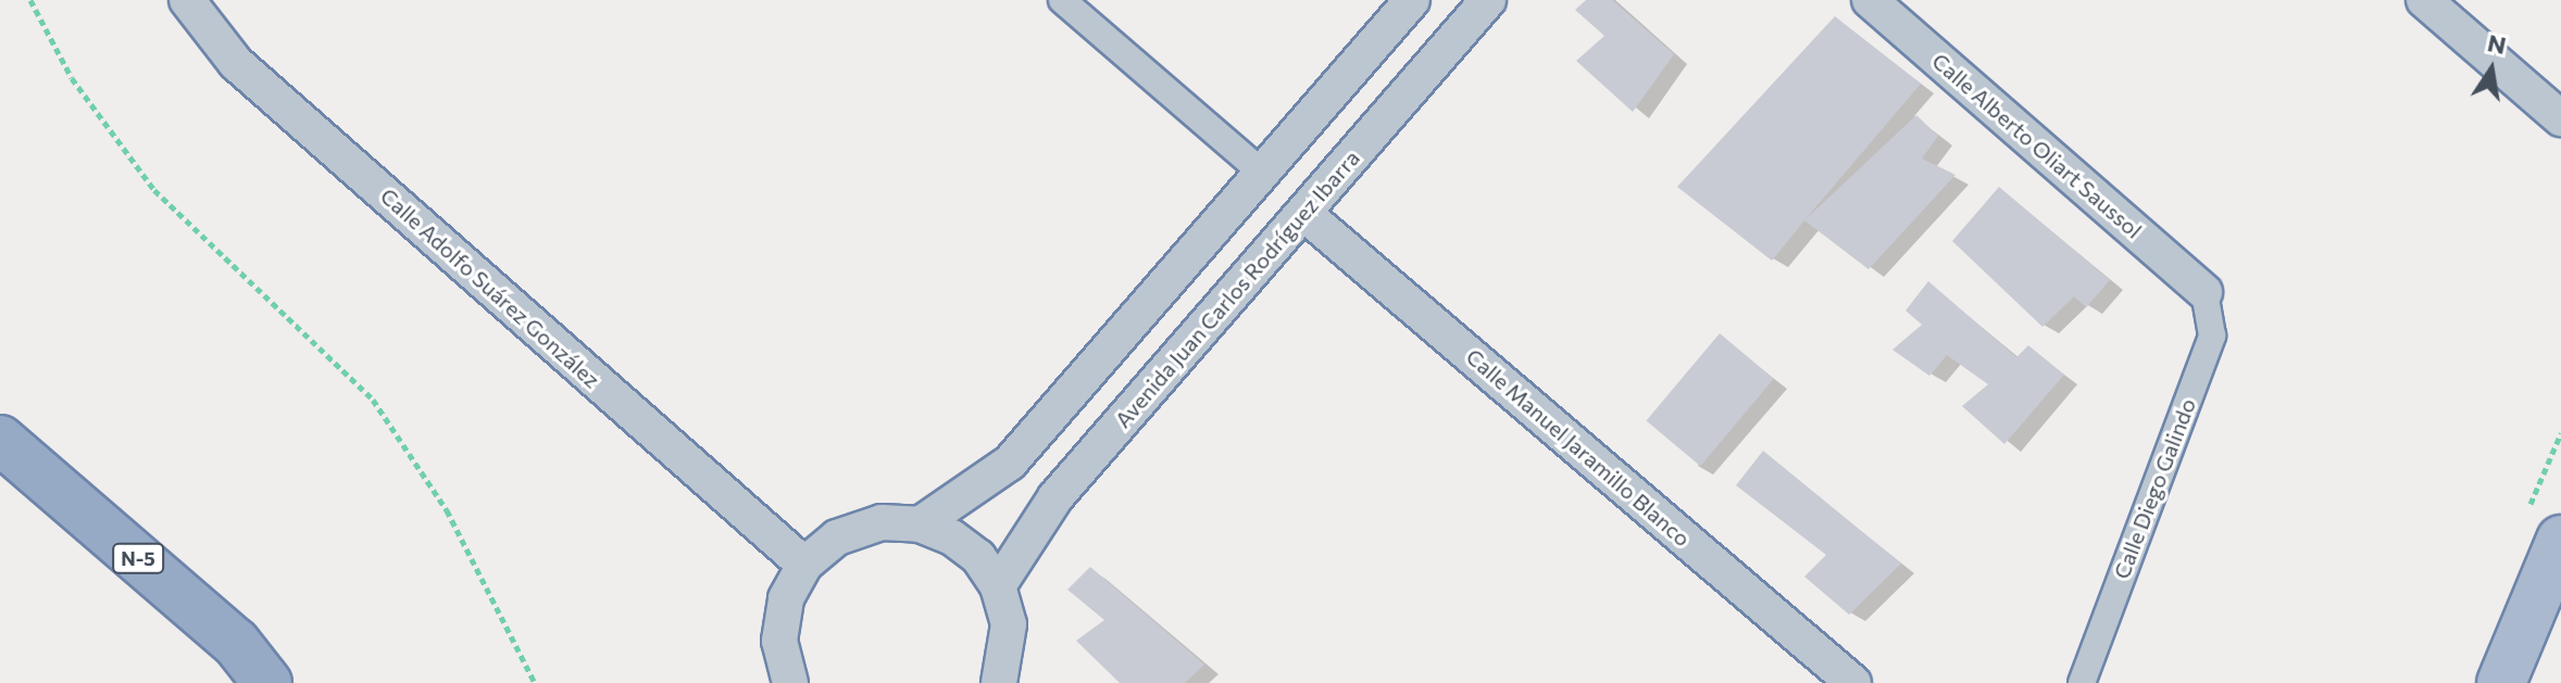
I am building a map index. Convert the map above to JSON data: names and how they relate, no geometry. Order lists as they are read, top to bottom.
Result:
{
  "streets": {
    "highway": ["N-5"],
    "street": [
      "Calle Alberto Oliart Saussol",
      "Calle Adolfo Suárez González",
      "Avenida Juan Carlos Rodríguez Ibarra",
      "Calle Manuel Jaramillo Blanco",
      "Calle Diego Galindo"
    ]
  },
  "crossings": [
    ["Calle Alberto Oliart Saussol", "Calle Diego Galindo"],
    ["Avenida Juan Carlos Rodríguez Ibarra", "Calle Manuel Jaramillo Blanco"]
  ],
  "north": "top"
}
